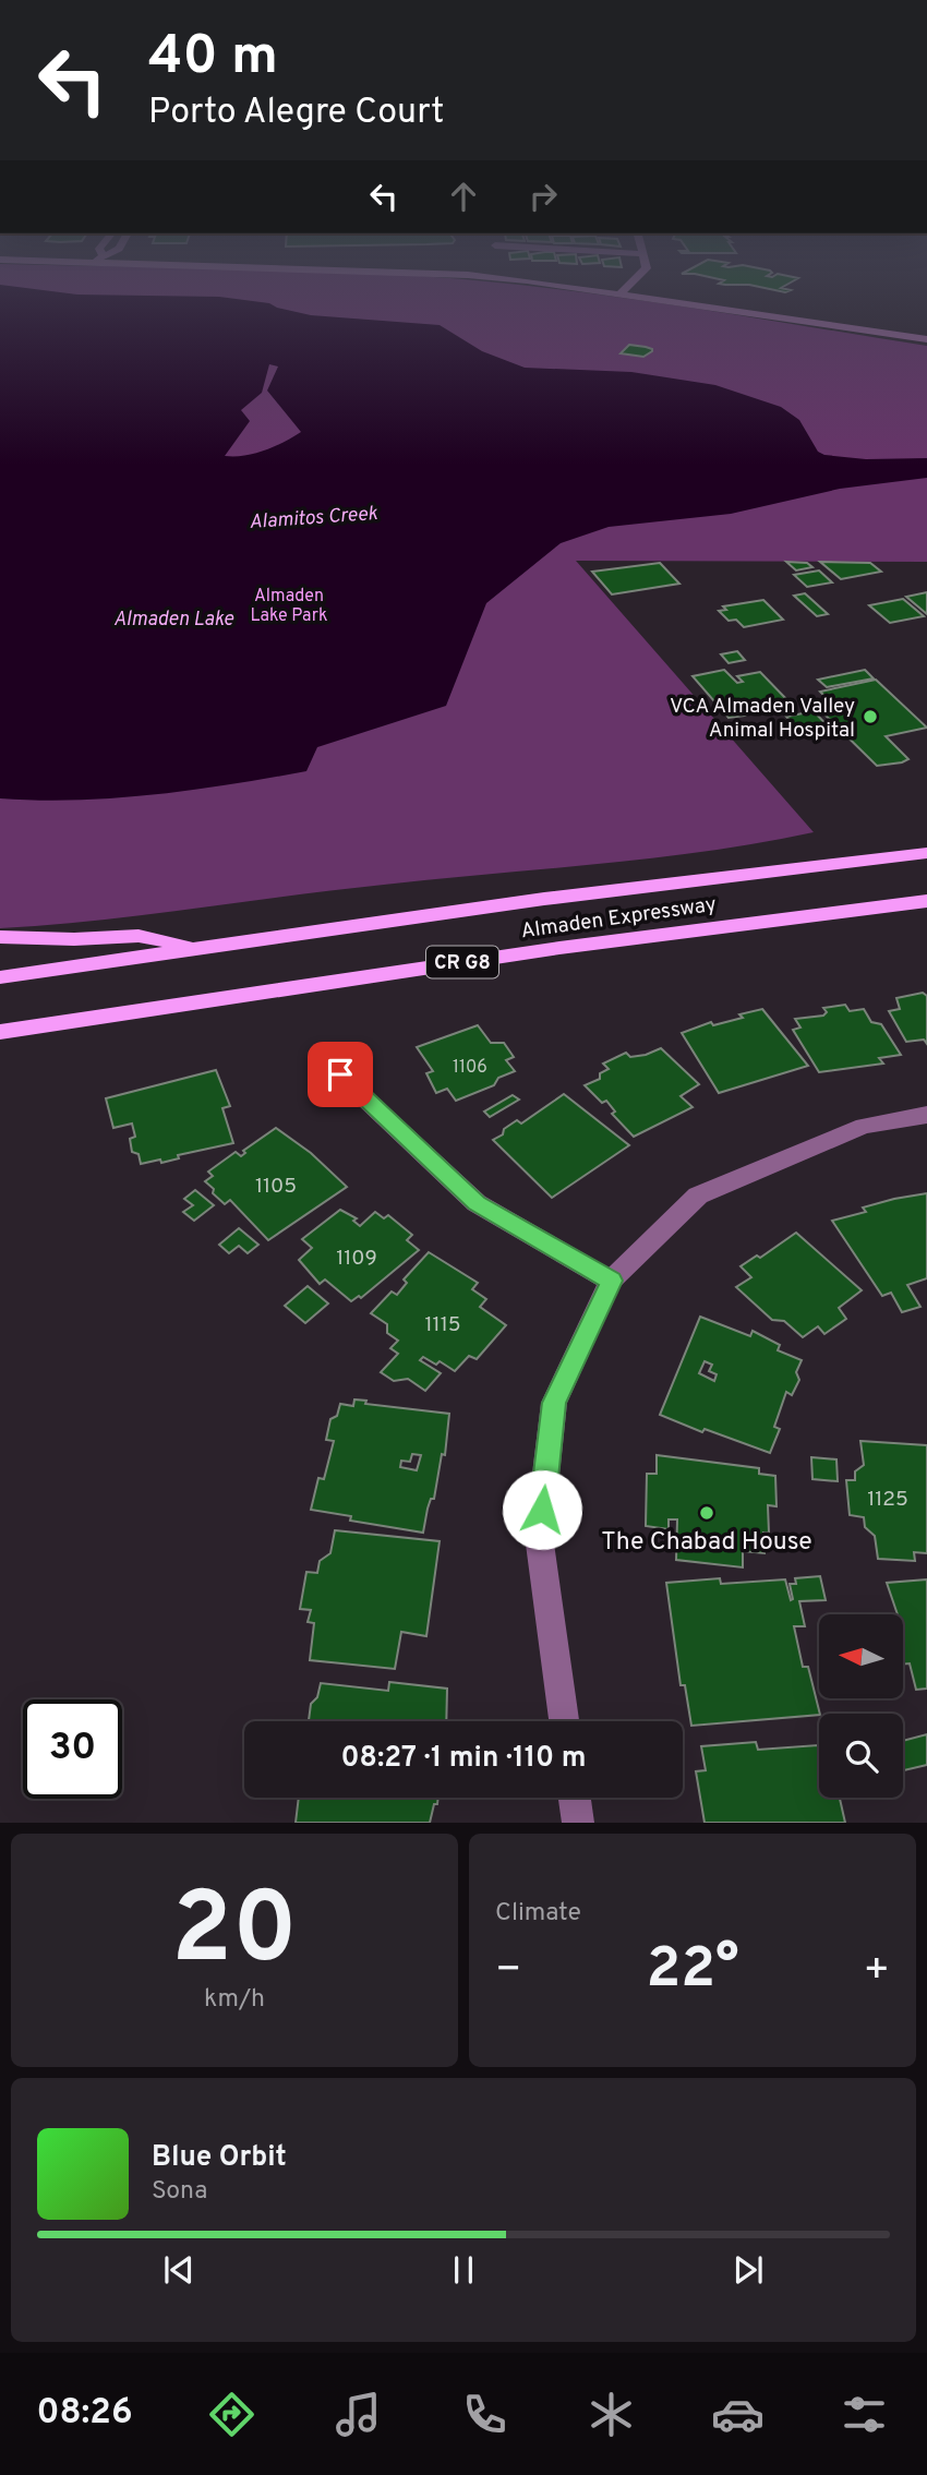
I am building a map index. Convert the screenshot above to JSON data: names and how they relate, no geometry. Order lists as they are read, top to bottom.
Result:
{
  "streets": {
    "main road": ["Almaden Expressway", "CR G8"]
  },
  "water": ["Alamitos Creek", "Almaden Lake"],
  "parks": ["Almaden Lake Park"],
  "places": ["VCA Almaden Valley Animal Hospital", "The Chabad House"],
  "house_numbers": [
    "1106",
    "1105",
    "1109",
    "1115",
    "1125"
  ],
  "north": "left",
  "page": {
    "turn": ["40 m", "Porto Alegre Court"],
    "limit": "30",
    "trip": "08:27 · 1 min · 110 m",
    "tile": [
      ["20", "km/h"],
      "Climate"
    ],
    "heat": ["−", "22°", "+"],
    "song": ["Blue Orbit", "Sona"],
    "tabs": "08:26"
  }
}
